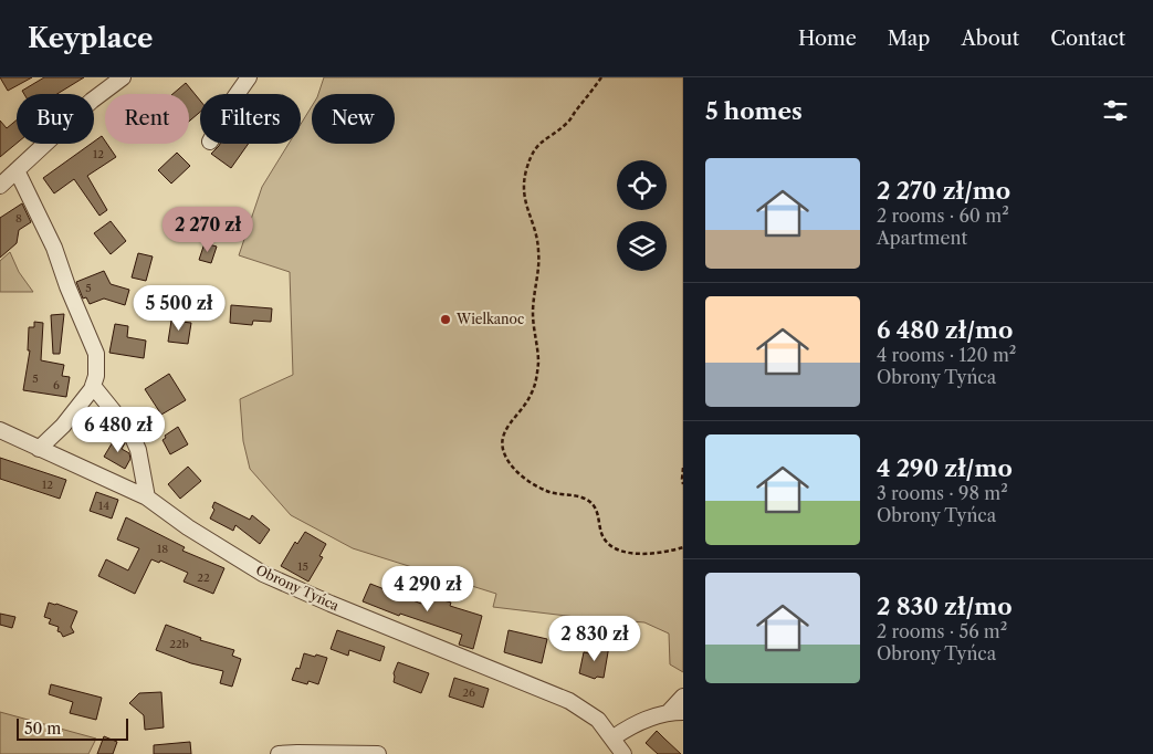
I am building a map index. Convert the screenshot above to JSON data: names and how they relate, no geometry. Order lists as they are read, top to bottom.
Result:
{
  "streets": {
    "street": ["Obrony Tyńca"]
  },
  "places": ["Wielkanoc"],
  "house_numbers": [
    "12",
    "8",
    "5",
    "5",
    "6",
    "12",
    "14",
    "18",
    "15",
    "22",
    "22b",
    "26"
  ],
  "scale_bar": "50 m",
  "page": {
    "header": "Keyplace",
    "nav": [
      "Home",
      "Map",
      "About",
      "Contact"
    ],
    "heading": "5 homes",
    "chip": [
      "Buy",
      "Rent",
      "Filters",
      "New"
    ],
    "list": [
      {
        "name": "2 270 zł/mo",
        "note": "2 rooms · 60 m² · Apartment"
      },
      {
        "name": "6 480 zł/mo",
        "note": "4 rooms · 120 m² · Obrony Tyńca"
      },
      {
        "name": "4 290 zł/mo",
        "note": "3 rooms · 98 m² · Obrony Tyńca"
      },
      {
        "name": "2 830 zł/mo",
        "note": "2 rooms · 56 m² · Obrony Tyńca"
      }
    ],
    "price": [
      "2 270 zł",
      "5 500 zł",
      "6 480 zł",
      "4 290 zł",
      "2 830 zł"
    ],
    "scale": "50 m"
  }
}
